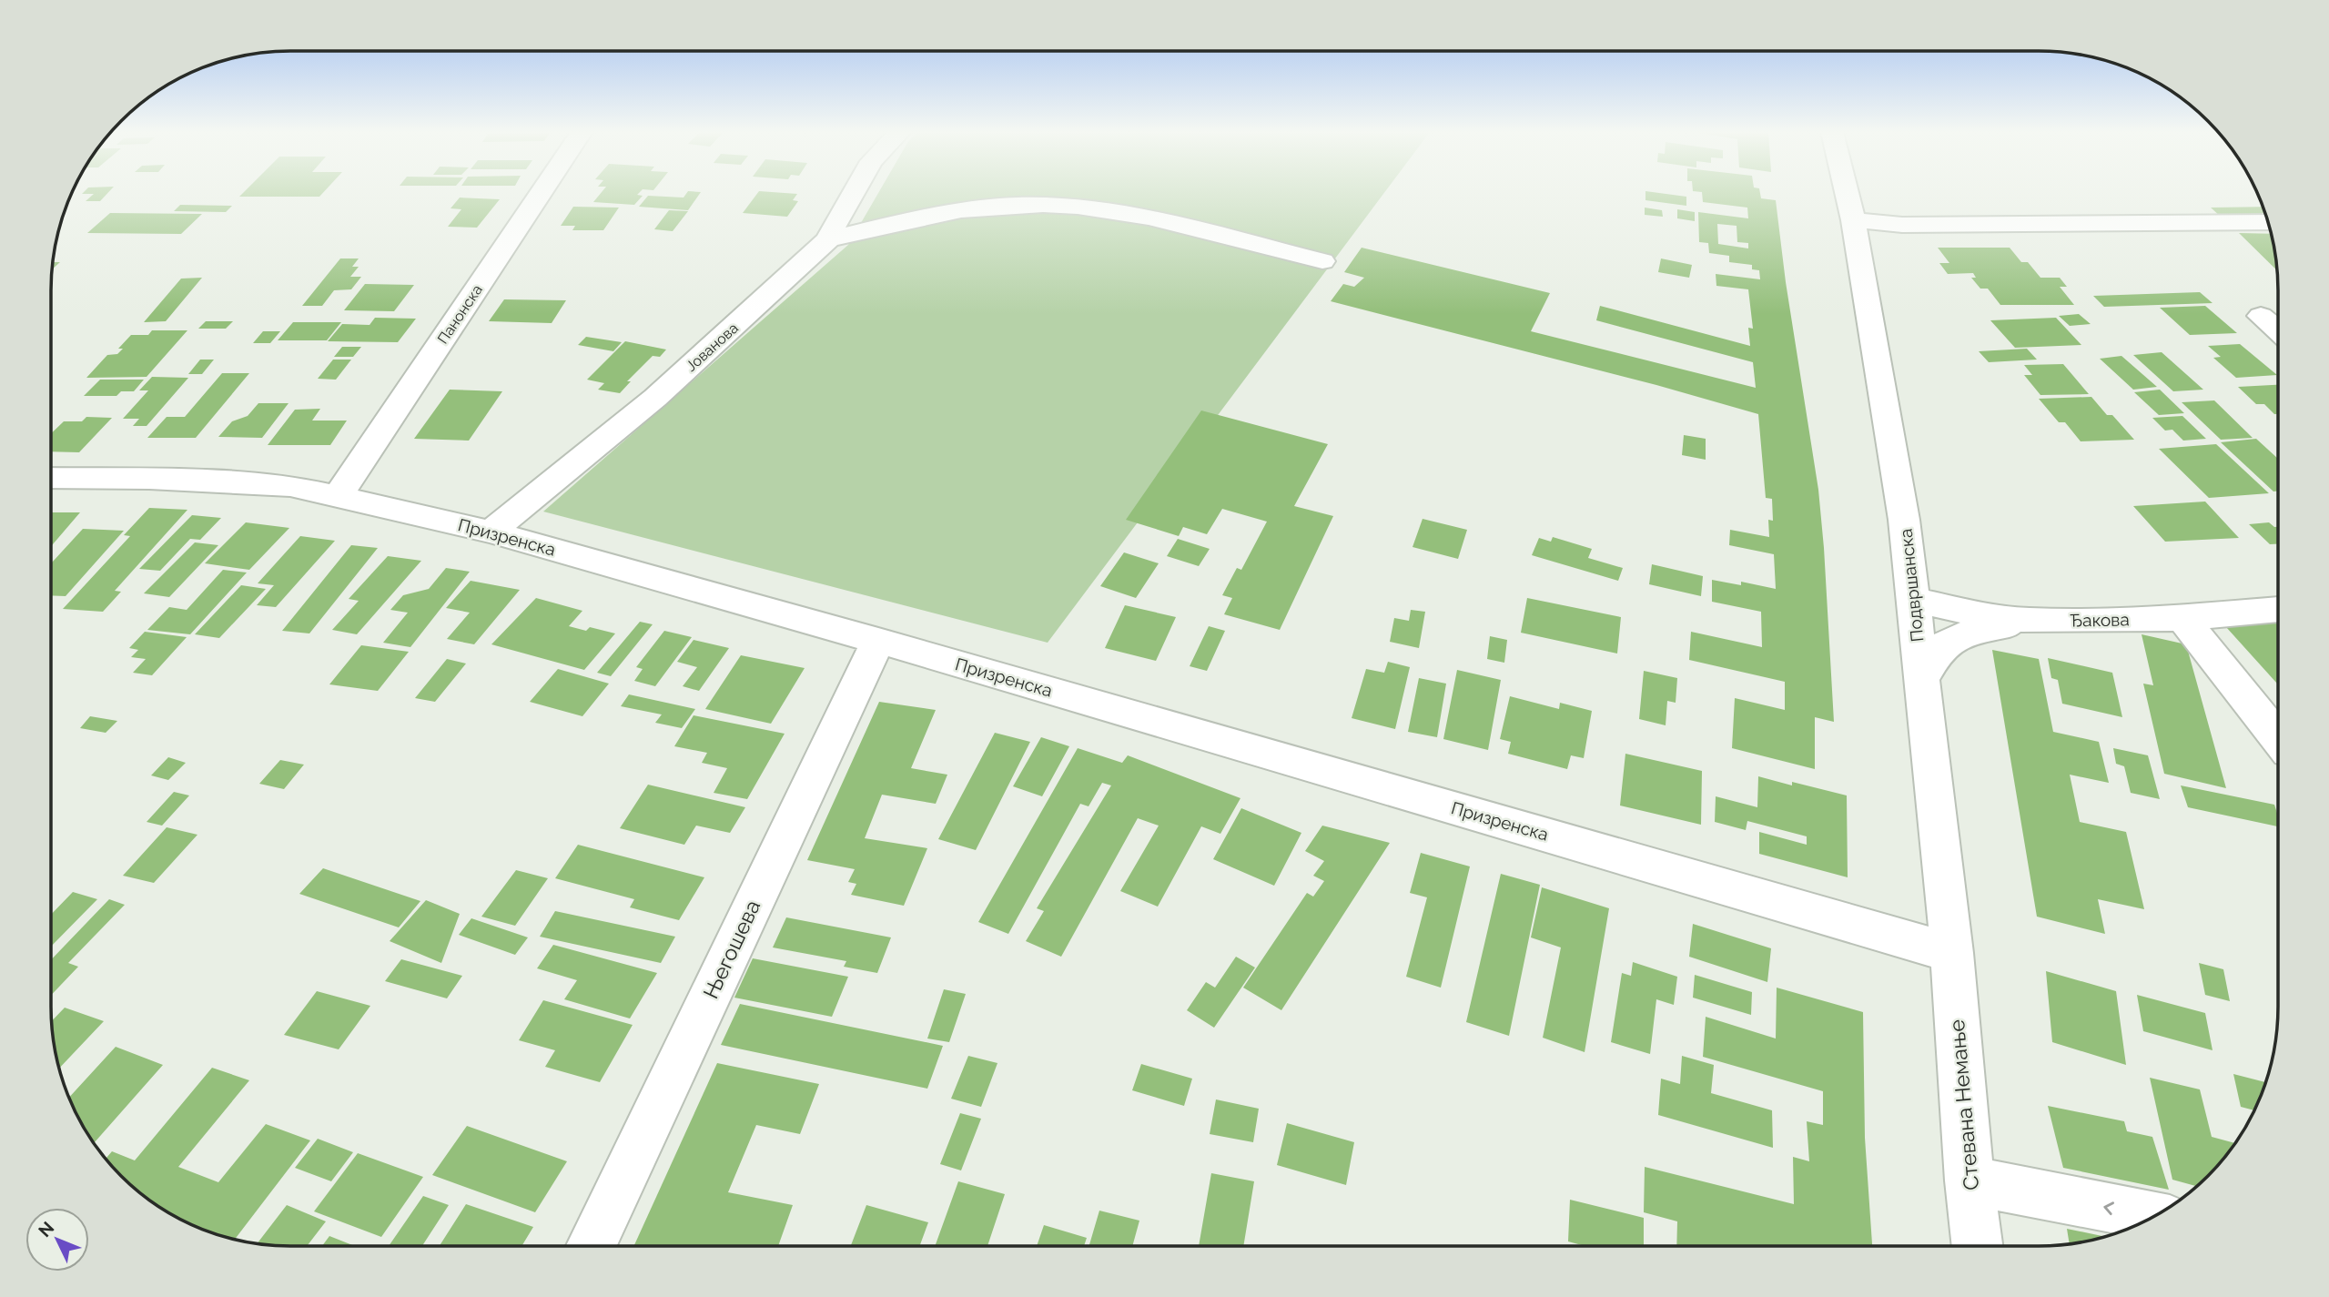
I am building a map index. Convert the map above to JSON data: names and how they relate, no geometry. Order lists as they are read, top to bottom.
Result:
{
  "streets": {
    "street": [
      "Панонска",
      "Јованова",
      "Призренска",
      "Подвршанска",
      "Ђакова",
      "Његошева",
      "Стевана Немање"
    ]
  },
  "crossings": [
    ["Панонска", "Призренска"],
    ["Јованова", "Призренска"],
    ["Призренска", "Подвршанска"],
    ["Призренска", "Његошева"],
    ["Призренска", "Стевана Немање"],
    ["Подвршанска", "Ђакова"],
    ["Подвршанска", "Стевана Немање"]
  ],
  "north": "top left"
}
